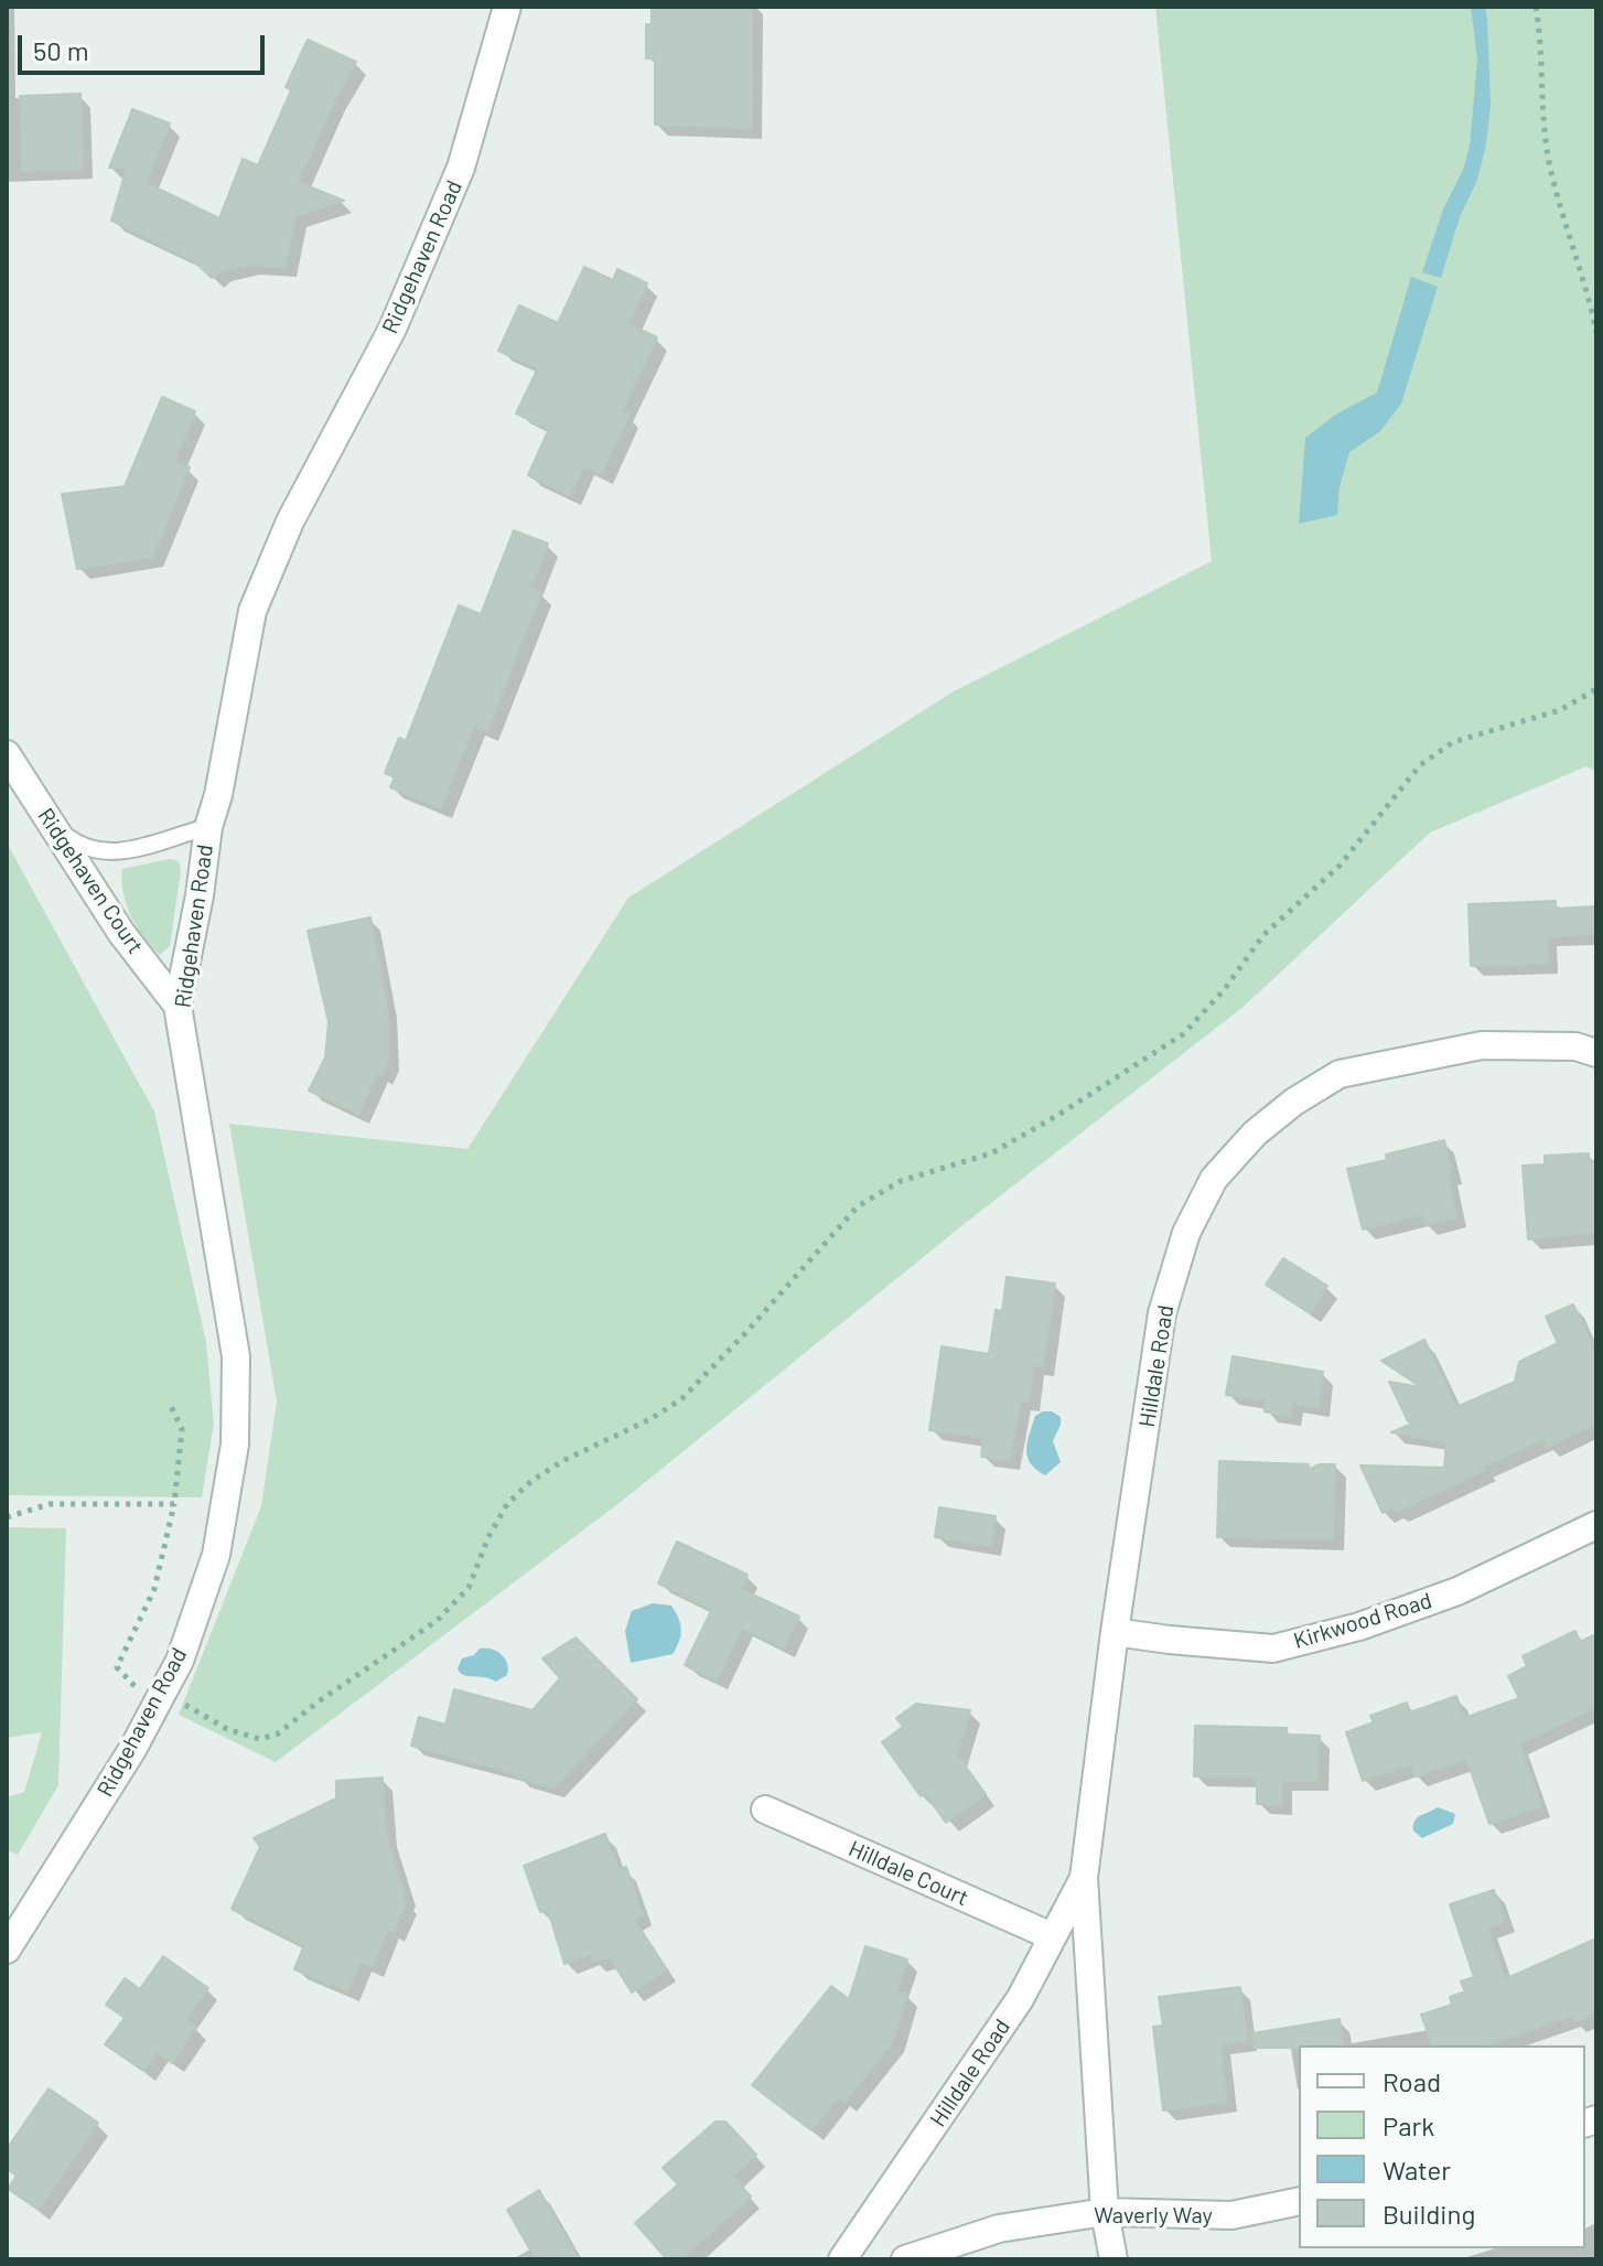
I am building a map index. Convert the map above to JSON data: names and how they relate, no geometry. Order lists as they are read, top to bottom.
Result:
{
  "streets": {
    "street": [
      "Ridgehaven Road",
      "Ridgehaven Court",
      "Hilldale Road",
      "Kirkwood Road",
      "Hilldale Court",
      "Waverly Way"
    ]
  },
  "crossings": [
    ["Ridgehaven Road", "Ridgehaven Court"],
    ["Hilldale Road", "Kirkwood Road"],
    ["Hilldale Road", "Hilldale Court"],
    ["Hilldale Road", "Waverly Way"]
  ],
  "legend": [
    "Road",
    "Park",
    "Water",
    "Building"
  ],
  "scale_bar": "50 m"
}
